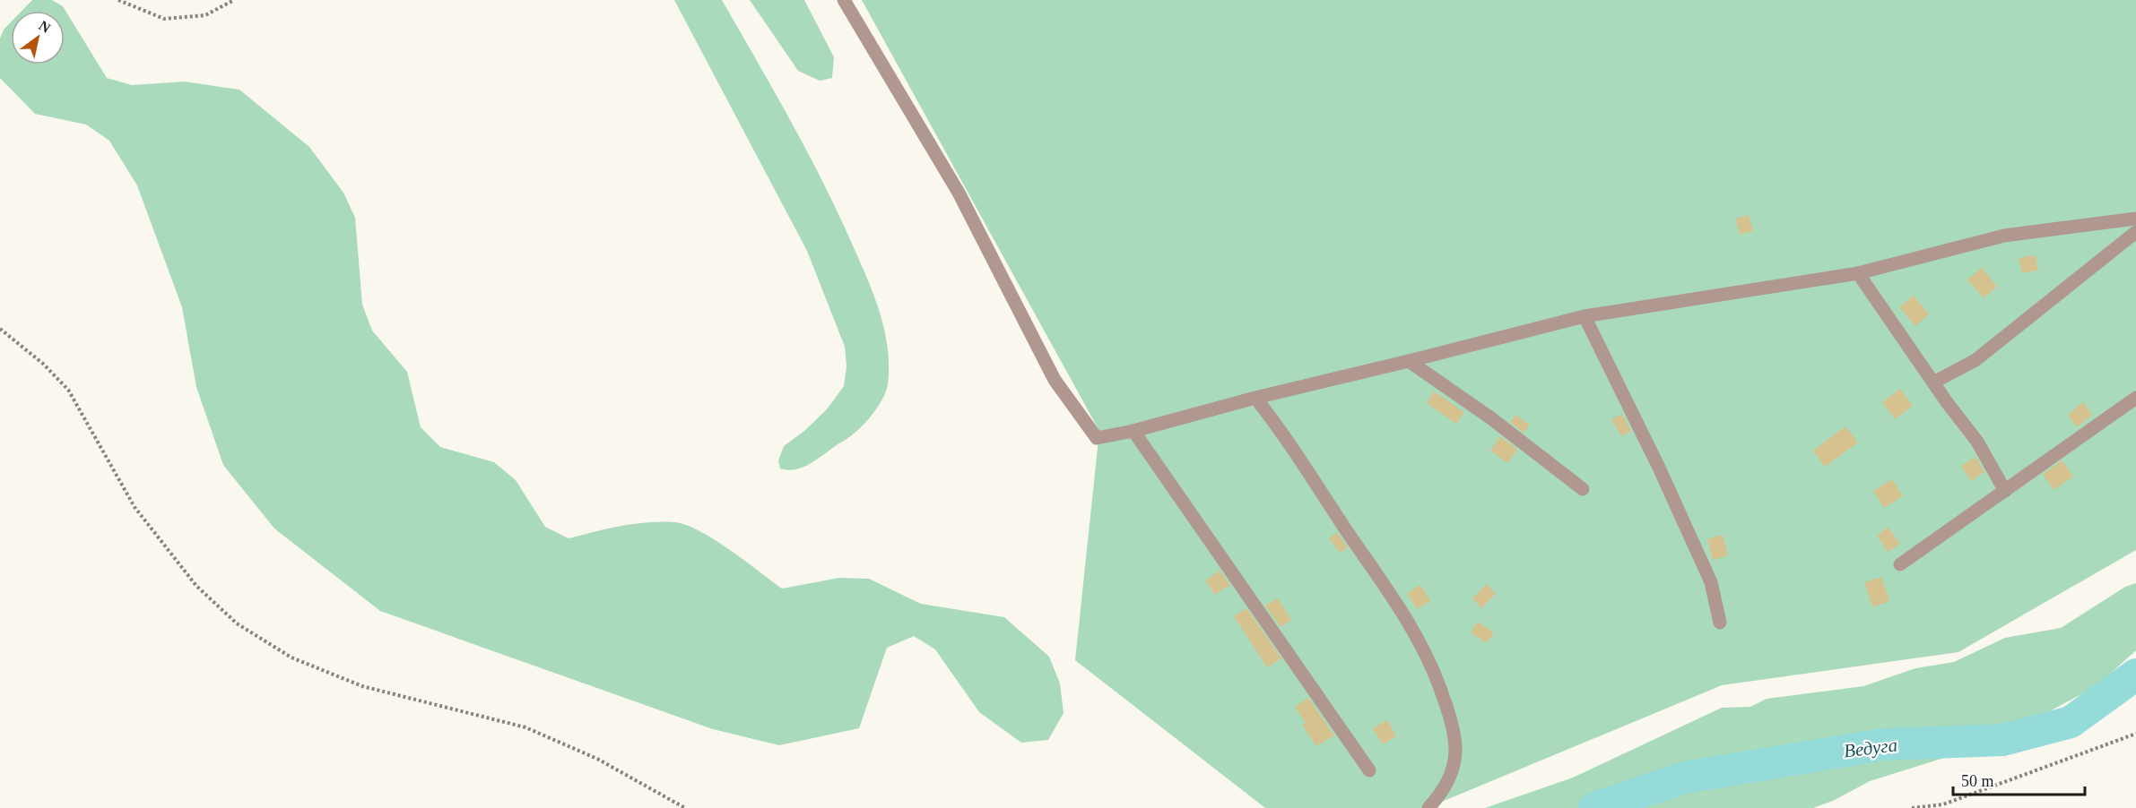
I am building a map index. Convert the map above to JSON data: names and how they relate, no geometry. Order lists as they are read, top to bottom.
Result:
{
  "water": ["Ведуга"],
  "scale_bar": "50 m",
  "north": "top right"
}
